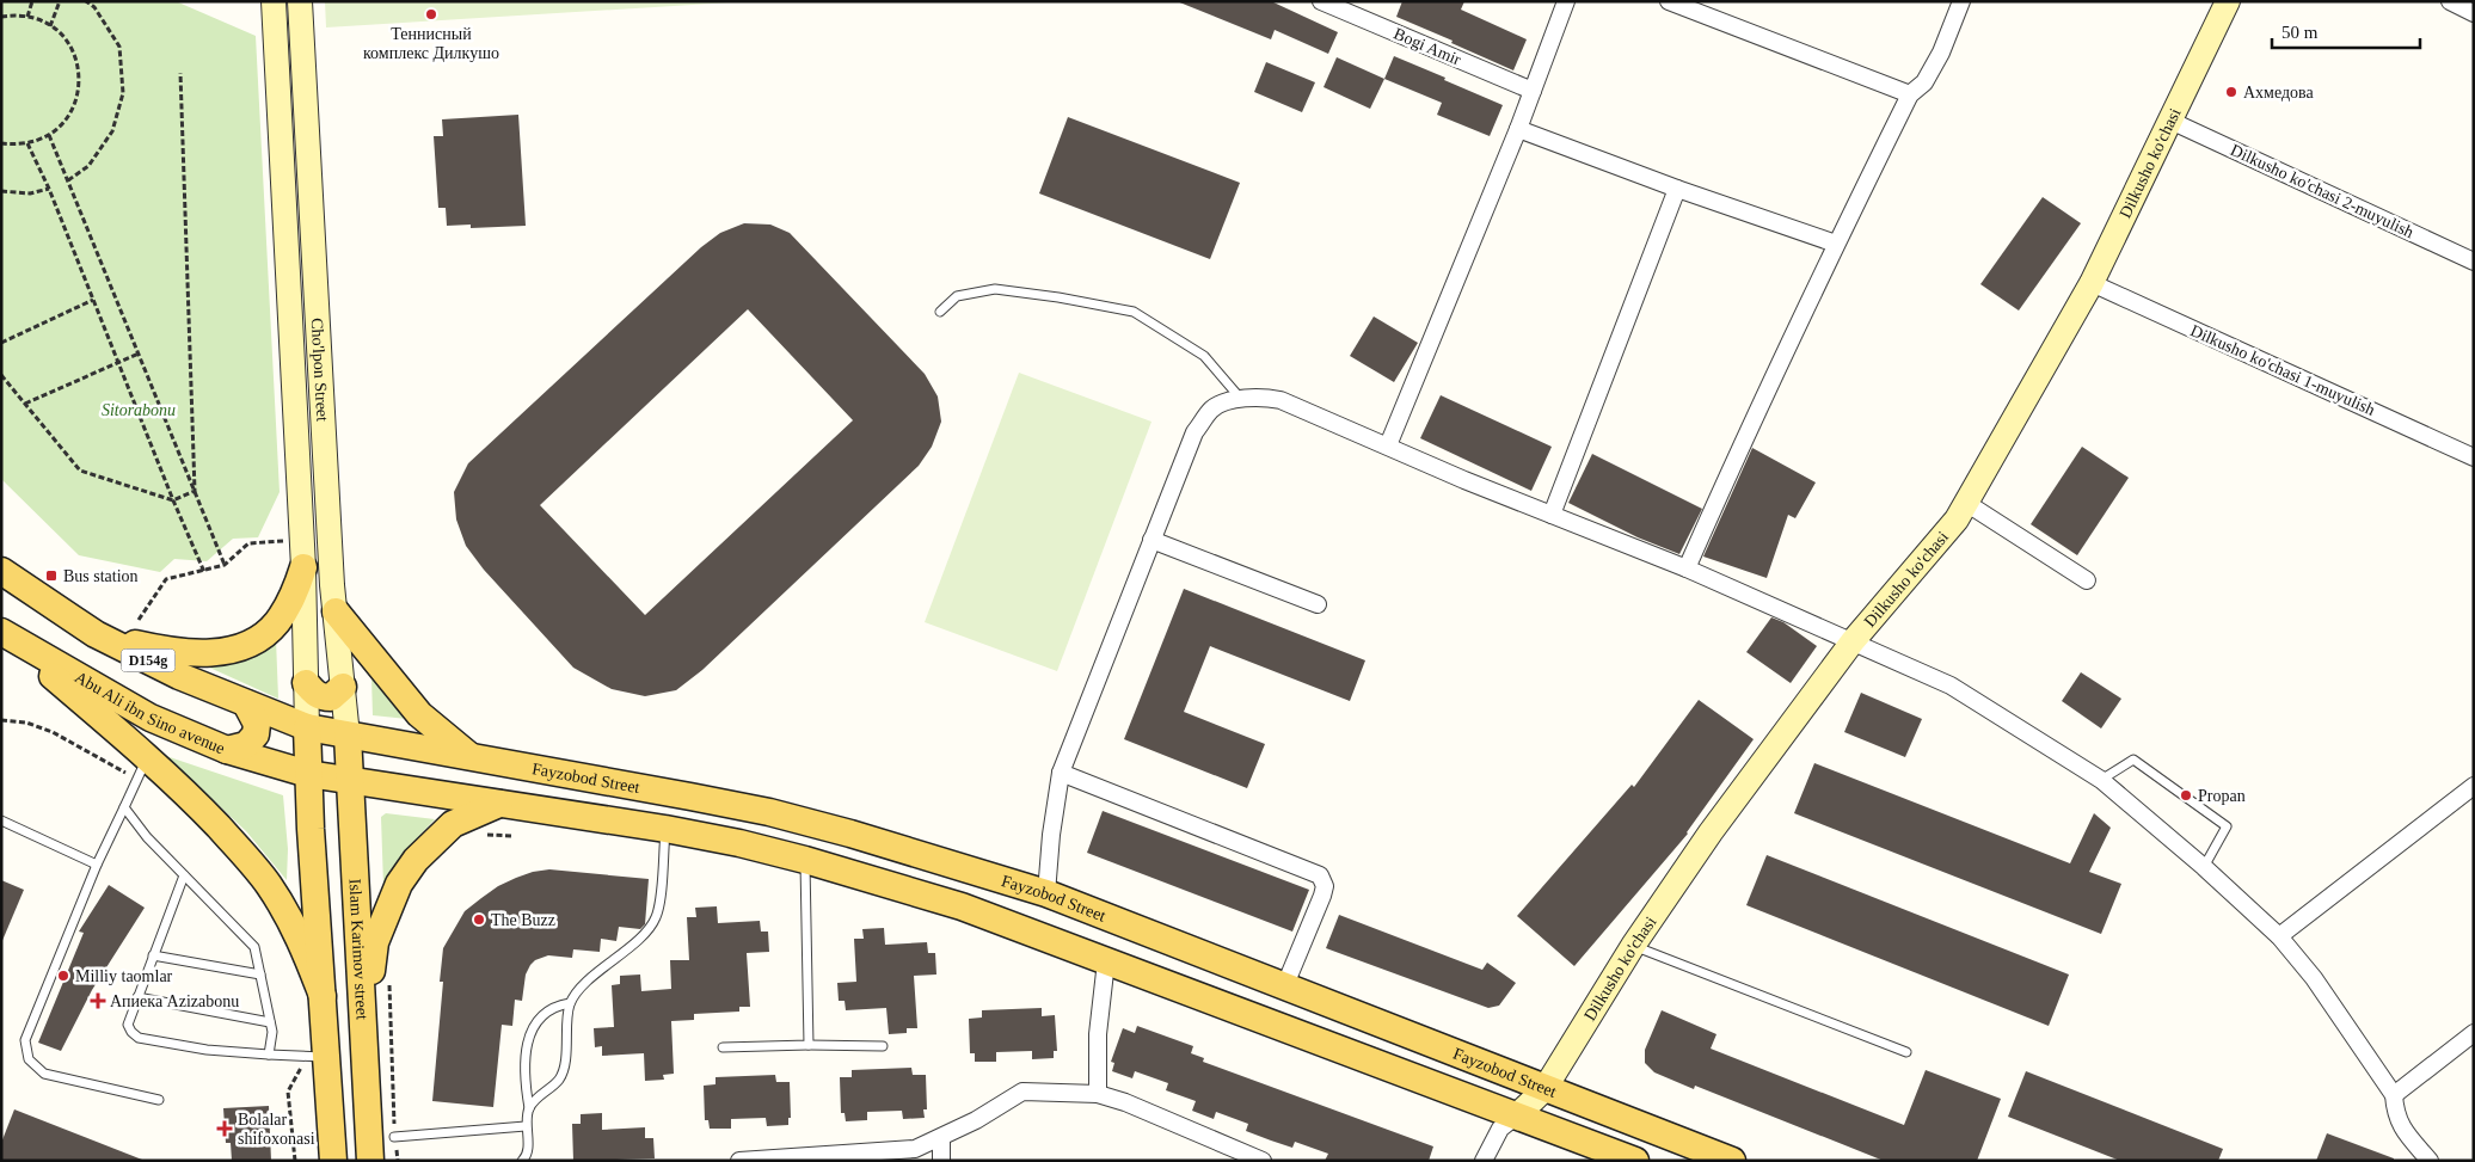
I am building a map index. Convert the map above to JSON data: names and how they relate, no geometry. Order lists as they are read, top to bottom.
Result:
{
  "streets": {
    "main road": [
      "Dilkusho ko'chasi",
      "Cho'lpon Street",
      "D154g",
      "Abu Ali ibn Sino avenue",
      "Fayzobod Street",
      "Islam Karimov street"
    ],
    "street": ["Bogi Amir", "Dilkusho ko'chasi 2-muyulish", "Dilkusho ko'chasi 1-muyulish"]
  },
  "crossings": [
    ["Dilkusho ko'chasi", "Dilkusho ko'chasi 2-muyulish"],
    ["Dilkusho ko'chasi", "Dilkusho ko'chasi 1-muyulish"],
    ["Dilkusho ko'chasi", "Fayzobod Street"],
    ["Cho'lpon Street", "D154g"],
    ["Cho'lpon Street", "Fayzobod Street"],
    ["Cho'lpon Street", "Islam Karimov street"],
    ["D154g", "Fayzobod Street"],
    ["D154g", "Islam Karimov street"],
    ["Abu Ali ibn Sino avenue", "Fayzobod Street"],
    ["Abu Ali ibn Sino avenue", "Islam Karimov street"],
    ["Fayzobod Street", "Islam Karimov street"]
  ],
  "parks": ["Sitorabonu"],
  "places": {
    "other": [
      "Теннисный комплекс Дилкушо",
      "Ахмедова",
      "Propan",
      "The Buzz",
      "Milliy taomlar"
    ],
    "transit": ["Bus station"],
    "health": ["Апиека Azizabonu", "Bolalar shifoxonasi"]
  },
  "scale_bar": "50 m"
}
